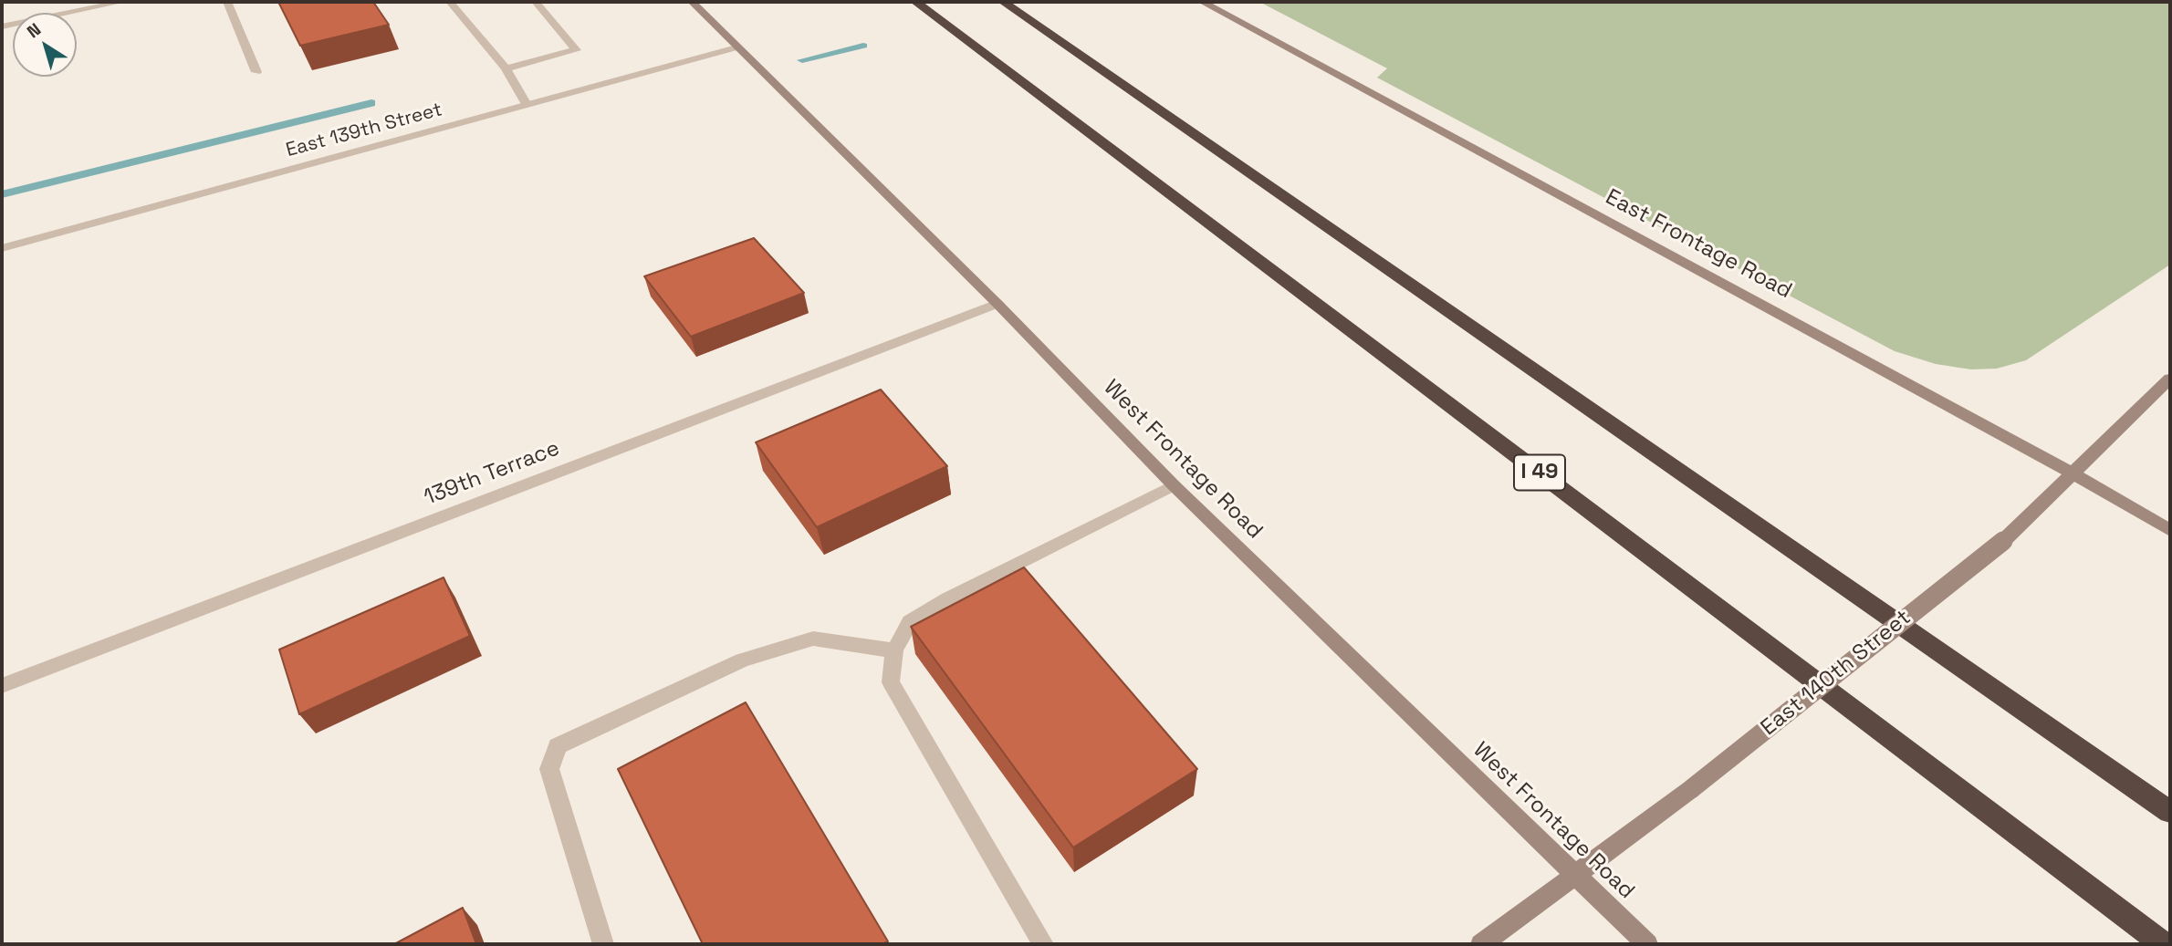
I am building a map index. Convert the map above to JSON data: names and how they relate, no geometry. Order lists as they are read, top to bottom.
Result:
{
  "streets": {
    "highway": ["I 49"],
    "street": [
      "East 139th Street",
      "East Frontage Road",
      "West Frontage Road",
      "139th Terrace",
      "East 140th Street"
    ]
  },
  "crossings": [
    ["East 139th Street", "West Frontage Road"],
    ["East Frontage Road", "East 140th Street"],
    ["West Frontage Road", "139th Terrace"],
    ["West Frontage Road", "East 140th Street"]
  ],
  "north": "top left"
}
